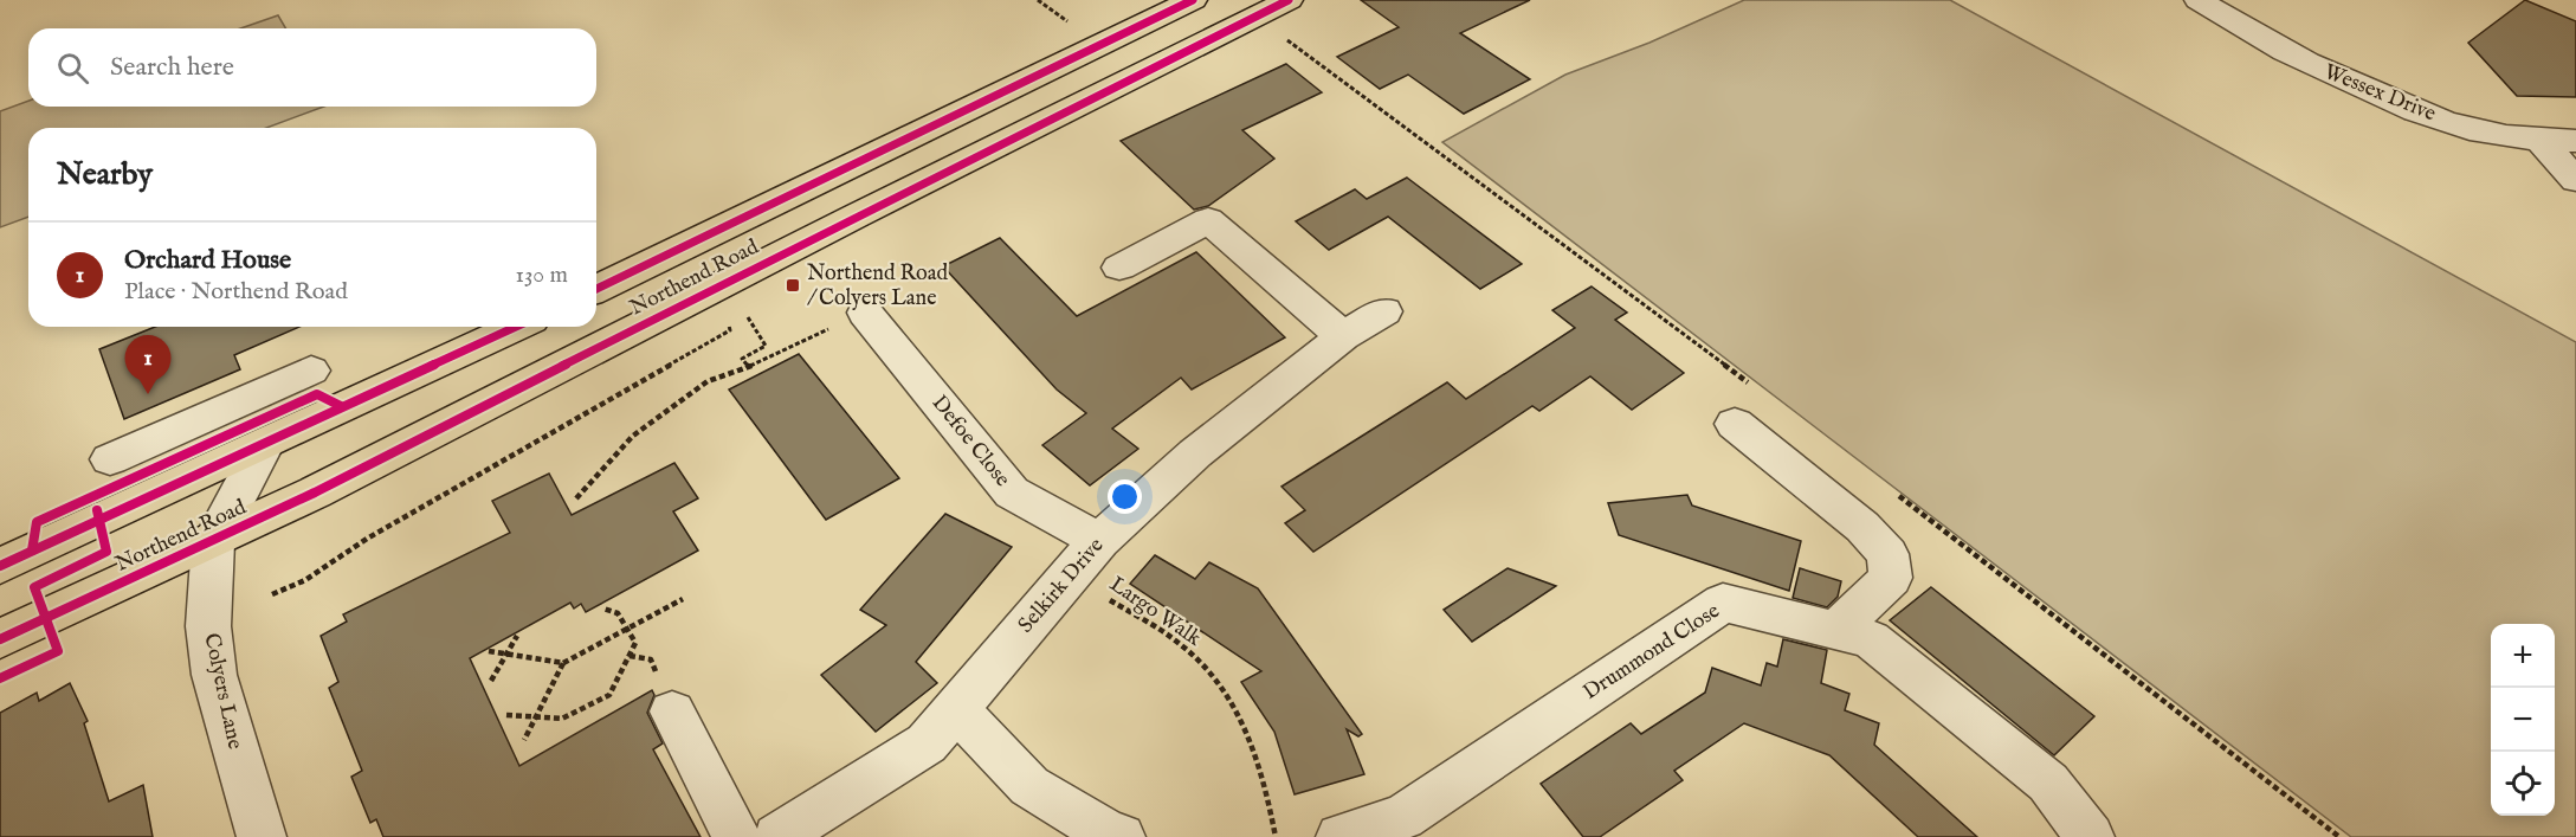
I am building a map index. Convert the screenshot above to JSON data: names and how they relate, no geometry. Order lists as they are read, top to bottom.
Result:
{
  "streets": {
    "main road": ["Northend Road"],
    "street": [
      "Wessex Drive",
      "Defoe Close",
      "Selkirk Drive",
      "Drummond Close",
      "Colyers Lane"
    ],
    "path": ["Largo Walk"]
  },
  "crossings": [
    ["Northend Road", "Colyers Lane"],
    ["Defoe Close", "Selkirk Drive"],
    ["Selkirk Drive", "Largo Walk"]
  ],
  "places": {
    "transit": ["Northend Road / Colyers Lane"]
  },
  "page": {
    "search": "Search here",
    "heading": "Nearby",
    "list": [
      {
        "mark": "1",
        "name": "Orchard House",
        "note": "Place · Northend Road",
        "value": "130 m"
      }
    ],
    "pins": "1",
    "map_buttons": ["+", "−"]
  }
}
